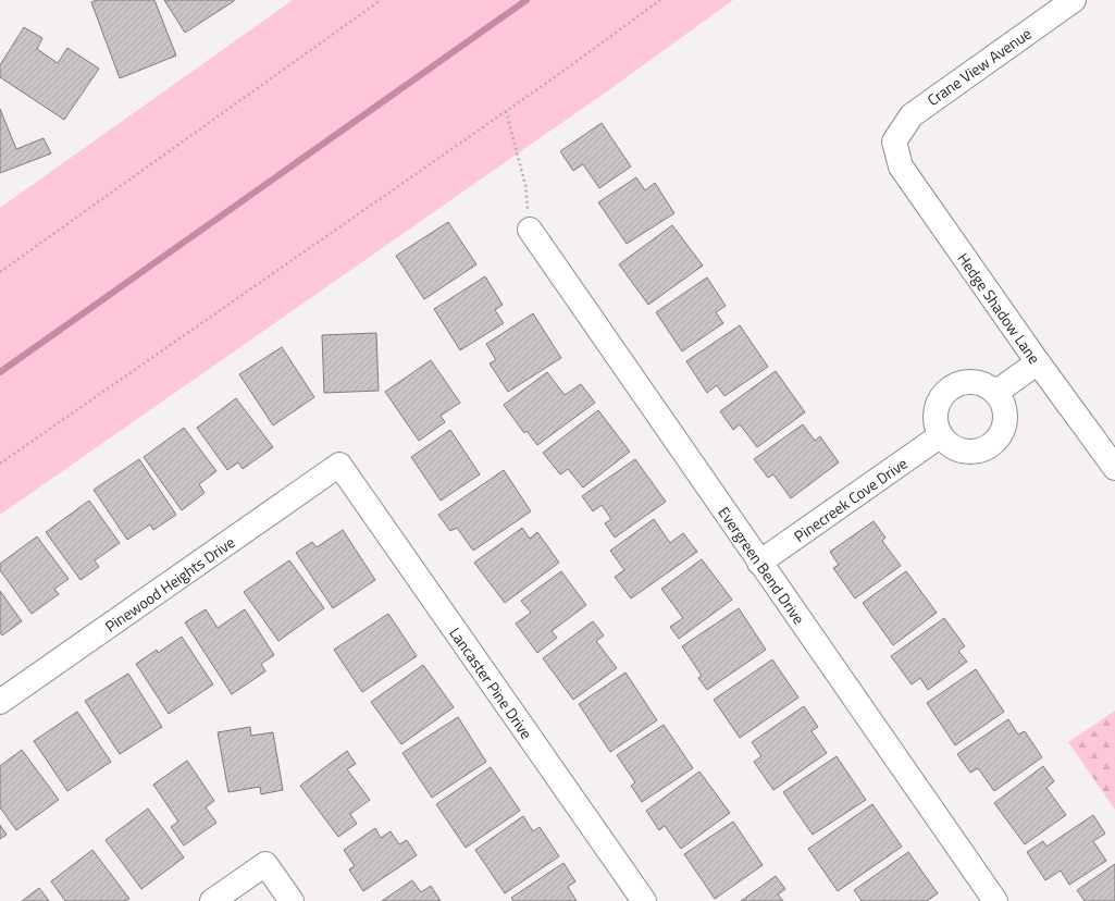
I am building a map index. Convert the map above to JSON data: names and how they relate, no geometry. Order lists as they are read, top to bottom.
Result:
{
  "streets": {
    "street": [
      "Crane View Avenue",
      "Hedge Shadow Lane",
      "Pinecreek Cove Drive",
      "Evergreen Bend Drive",
      "Pinewood Heights Drive",
      "Lancaster Pine Drive"
    ]
  },
  "crossings": [
    ["Crane View Avenue", "Hedge Shadow Lane"],
    ["Pinecreek Cove Drive", "Evergreen Bend Drive"],
    ["Pinewood Heights Drive", "Lancaster Pine Drive"]
  ]
}
